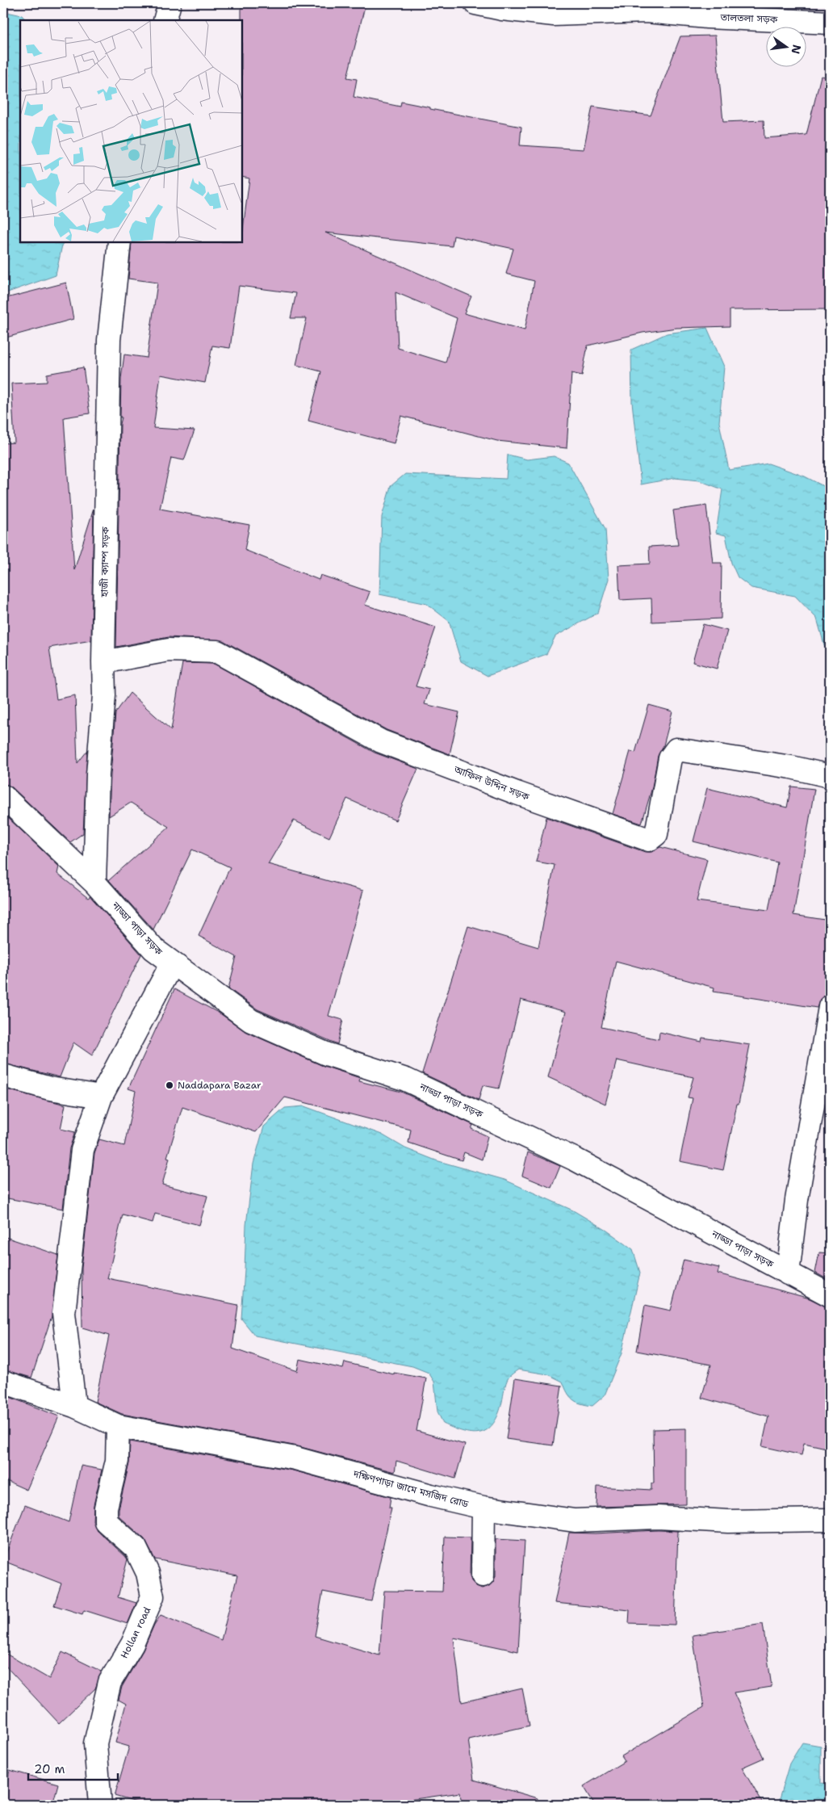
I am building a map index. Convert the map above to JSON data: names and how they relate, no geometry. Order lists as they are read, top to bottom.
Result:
{
  "streets": {
    "street": [
      "তালতলা সড়ক",
      "হাজী ক্যাম্প সড়ক",
      "আফিল উদ্দিন সড়ক",
      "নাড্ডা পাড়া সড়ক",
      "দক্ষিণপাড়া জামে মসজিদ রোড",
      "Hollan road"
    ]
  },
  "crossings": [
    ["হাজী ক্যাম্প সড়ক", "আফিল উদ্দিন সড়ক"],
    ["হাজী ক্যাম্প সড়ক", "নাড্ডা পাড়া সড়ক"],
    ["দক্ষিণপাড়া জামে মসজিদ রোড", "Hollan road"]
  ],
  "places": ["Naddapara Bazar"],
  "scale_bar": "20 m",
  "north": "right"
}
